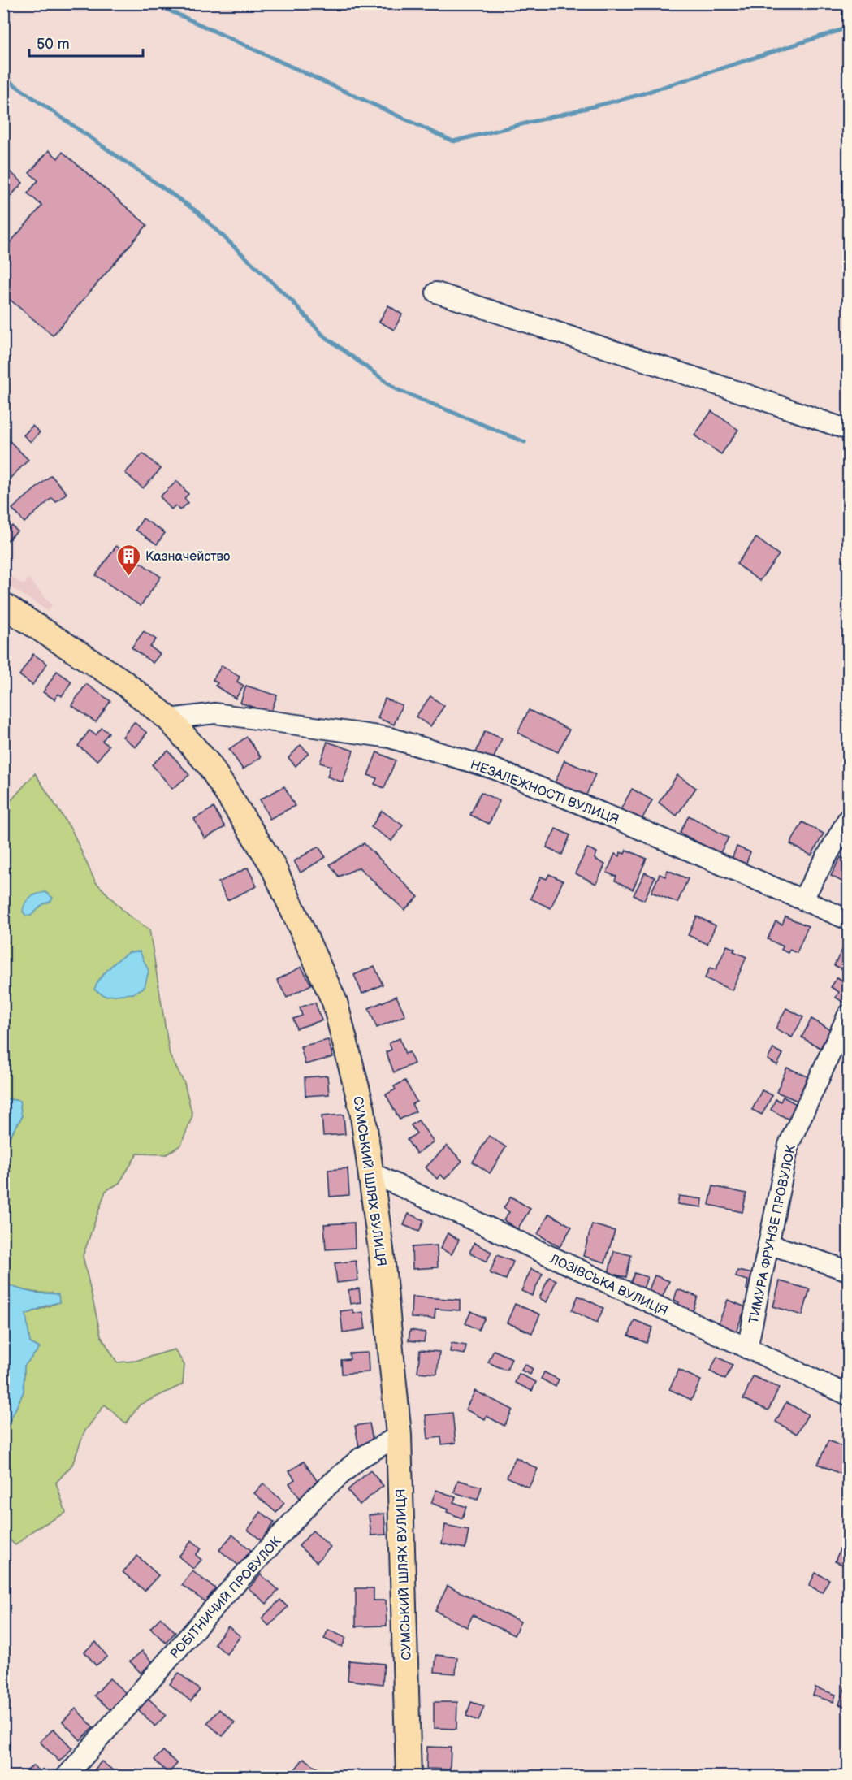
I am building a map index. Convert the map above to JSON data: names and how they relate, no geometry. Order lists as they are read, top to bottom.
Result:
{
  "streets": {
    "main road": ["СУМСЬКИЙ ШЛЯХ ВУЛИЦЯ"],
    "street": [
      "НЕЗАЛЕЖНОСТІ ВУЛИЦЯ",
      "ТИМУРА ФРУНЗЕ ПРОВУЛОК",
      "ЛОЗІВСЬКА ВУЛИЦЯ",
      "РОБІТНИЧИЙ ПРОВУЛОК"
    ]
  },
  "crossings": [
    ["НЕЗАЛЕЖНОСТІ ВУЛИЦЯ", "СУМСЬКИЙ ШЛЯХ ВУЛИЦЯ"],
    ["СУМСЬКИЙ ШЛЯХ ВУЛИЦЯ", "ЛОЗІВСЬКА ВУЛИЦЯ"],
    ["СУМСЬКИЙ ШЛЯХ ВУЛИЦЯ", "РОБІТНИЧИЙ ПРОВУЛОК"],
    ["ТИМУРА ФРУНЗЕ ПРОВУЛОК", "ЛОЗІВСЬКА ВУЛИЦЯ"]
  ],
  "places": {
    "building": ["Казначейство"]
  },
  "scale_bar": "50 m"
}
